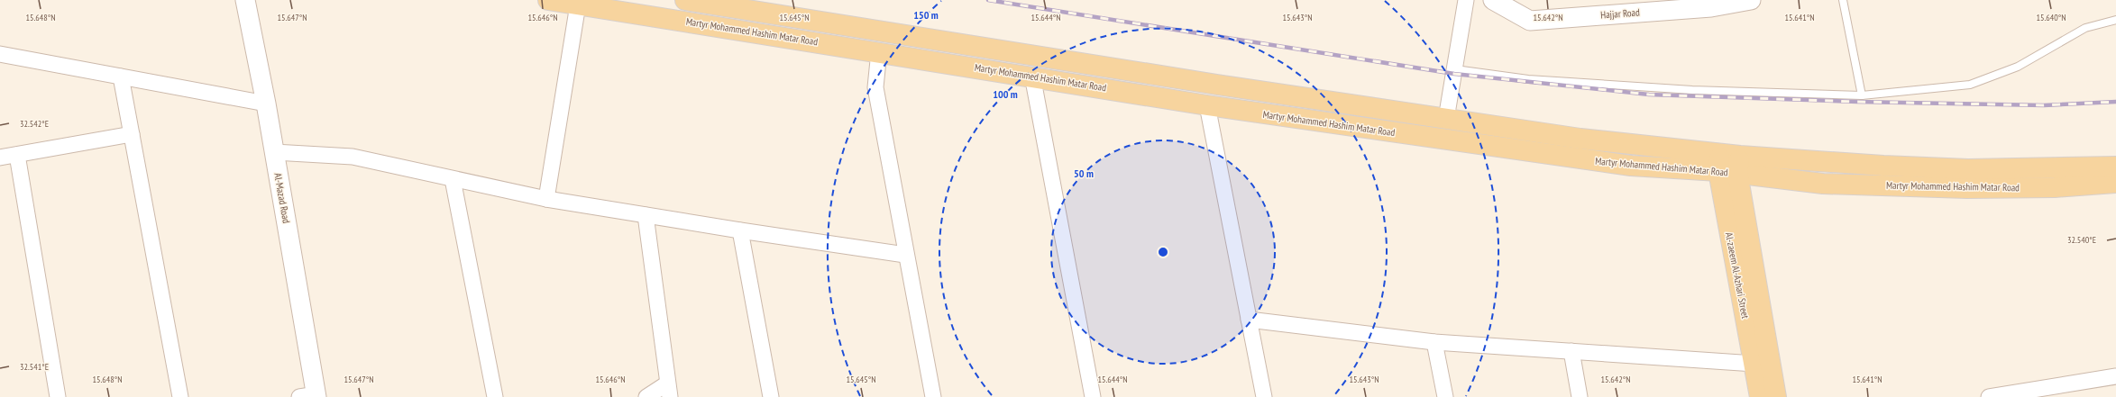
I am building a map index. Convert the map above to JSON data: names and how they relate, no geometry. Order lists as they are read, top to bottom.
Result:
{
  "streets": {
    "main road": ["Martyr Mohammed Hashim Matar Road", "Al-zaeem Al-Azhari Street"],
    "street": ["Hajjar Road", "Al-Mazad Road"]
  },
  "crossings": [
    ["Martyr Mohammed Hashim Matar Road", "Al-zaeem Al-Azhari Street"]
  ],
  "coordinates": [
    "15.648°N",
    "15.647°N",
    "15.646°N",
    "15.645°N",
    "15.644°N",
    "15.643°N",
    "15.642°N",
    "15.641°N",
    "15.640°N",
    "32.542°E",
    "32.540°E",
    "32.541°E"
  ],
  "rings": ["150 m", "100 m", "50 m"]
}
